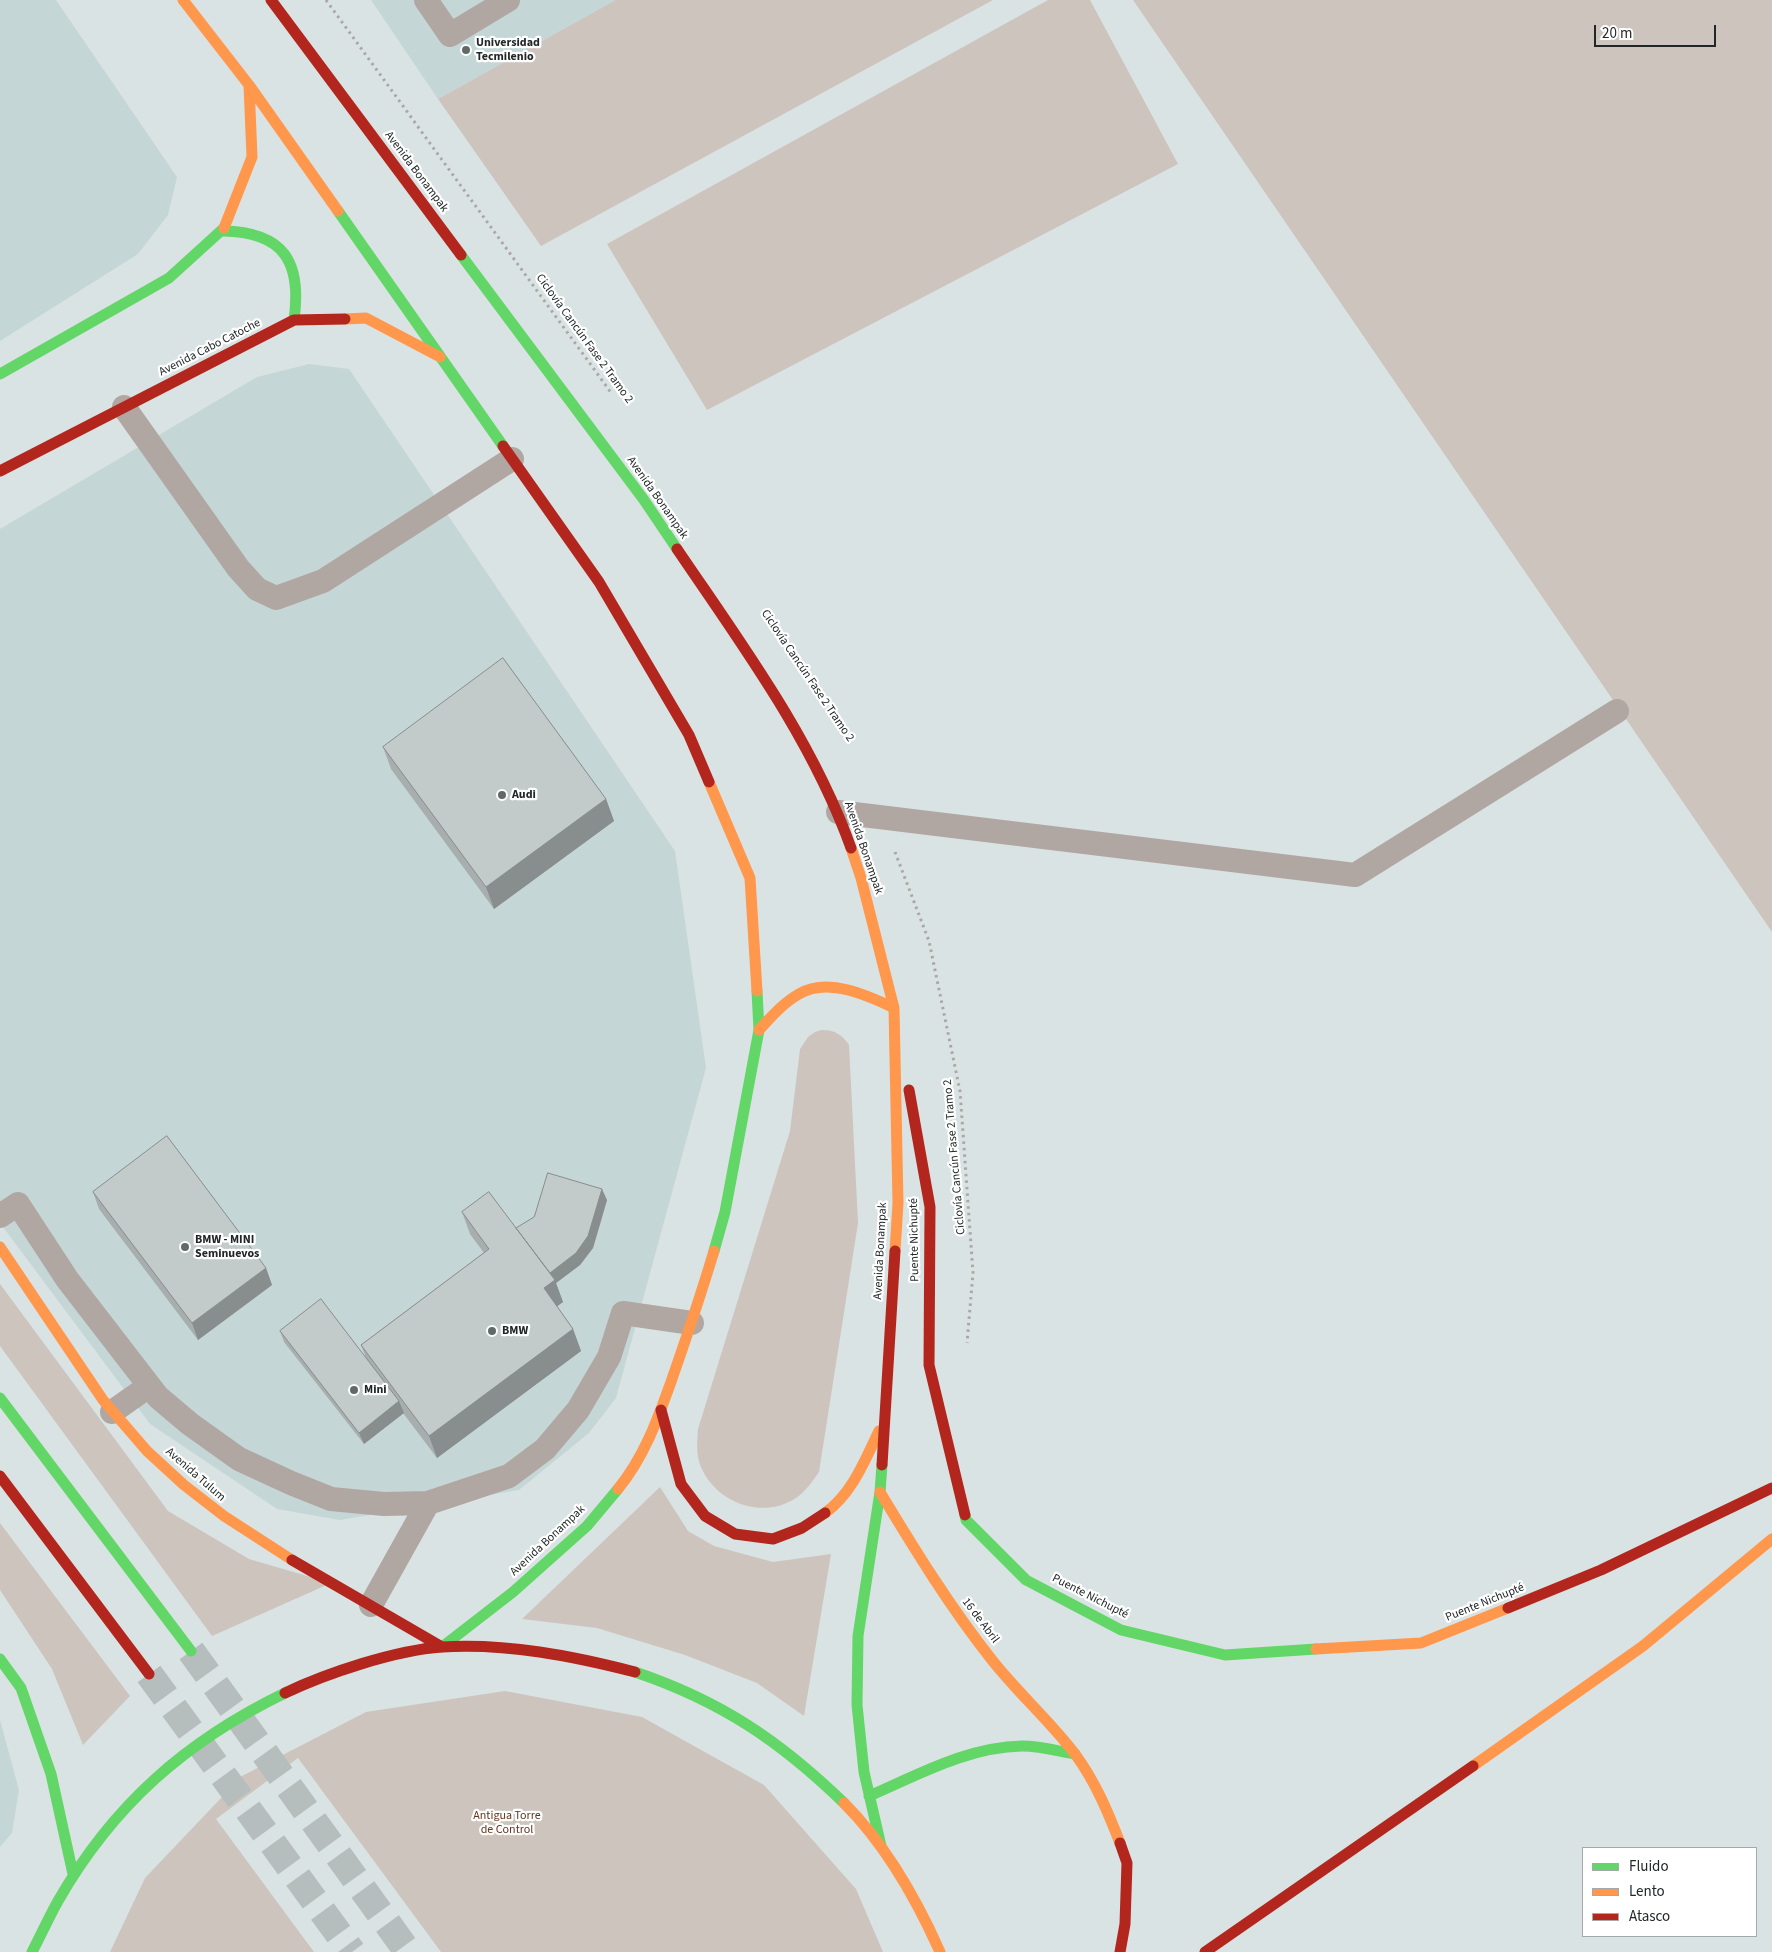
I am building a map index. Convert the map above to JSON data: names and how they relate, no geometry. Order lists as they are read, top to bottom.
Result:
{
  "streets": {
    "main road": [
      "Avenida Bonampak",
      "Avenida Cabo Catoche",
      "Puente Nichupté",
      "Avenida Tulum",
      "16 de Abril"
    ],
    "path": ["Ciclovía Cancún Fase 2 Tramo 2"]
  },
  "crossings": [
    ["Avenida Bonampak", "Avenida Cabo Catoche"],
    ["Avenida Bonampak", "Puente Nichupté"],
    ["Avenida Bonampak", "Avenida Tulum"],
    ["Avenida Bonampak", "16 de Abril"]
  ],
  "parks": ["Antigua Torre de Control"],
  "places": [
    "Universidad Tecmilenio",
    "Audi",
    "BMW - MINI Seminuevos",
    "BMW",
    "Mini"
  ],
  "legend": ["Fluido", "Lento", "Atasco"],
  "scale_bar": "20 m"
}
